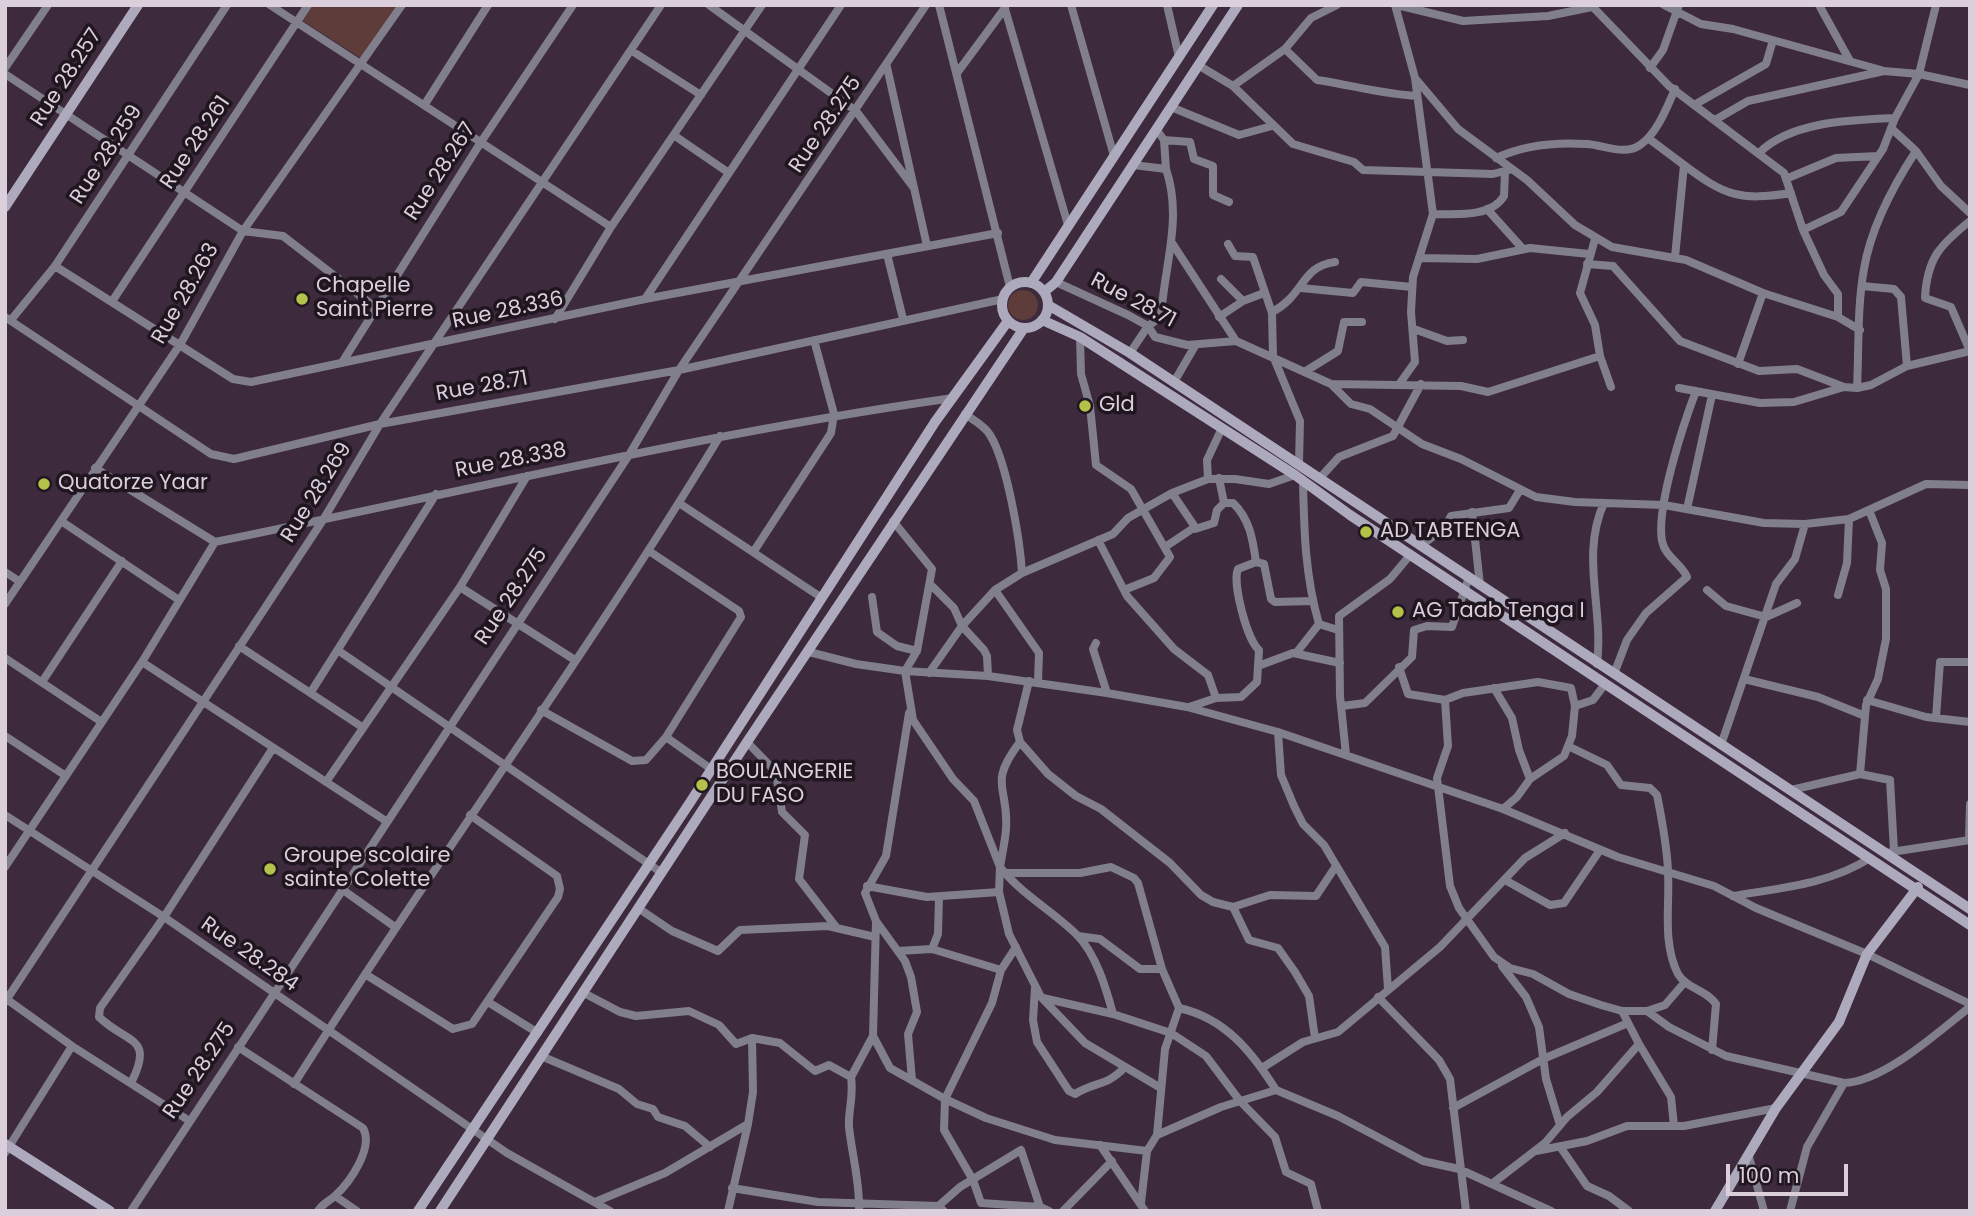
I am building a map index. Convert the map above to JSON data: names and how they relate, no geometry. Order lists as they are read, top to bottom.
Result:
{
  "streets": {
    "street": [
      "Rue 28.257",
      "Rue 28.275",
      "Rue 28.261",
      "Rue 28.259",
      "Rue 28.267",
      "Rue 28.263",
      "Rue 28.71",
      "Rue 28.336",
      "Rue 28.338",
      "Rue 28.269",
      "Rue 28.284"
    ]
  },
  "crossings": [
    ["Rue 28.275", "Rue 28.71"],
    ["Rue 28.275", "Rue 28.336"],
    ["Rue 28.275", "Rue 28.338"],
    ["Rue 28.275", "Rue 28.284"],
    ["Rue 28.261", "Rue 28.336"],
    ["Rue 28.259", "Rue 28.71"],
    ["Rue 28.259", "Rue 28.336"],
    ["Rue 28.267", "Rue 28.336"],
    ["Rue 28.263", "Rue 28.71"],
    ["Rue 28.263", "Rue 28.336"],
    ["Rue 28.71", "Rue 28.269"],
    ["Rue 28.336", "Rue 28.269"],
    ["Rue 28.338", "Rue 28.269"],
    ["Rue 28.269", "Rue 28.284"]
  ],
  "places": [
    "Chapelle Saint Pierre",
    "Gld",
    "Quatorze Yaar",
    "AD TABTENGA",
    "AG Taab Tenga I",
    "BOULANGERIE DU FASO",
    "Groupe scolaire sainte Colette"
  ],
  "scale_bar": "100 m"
}
